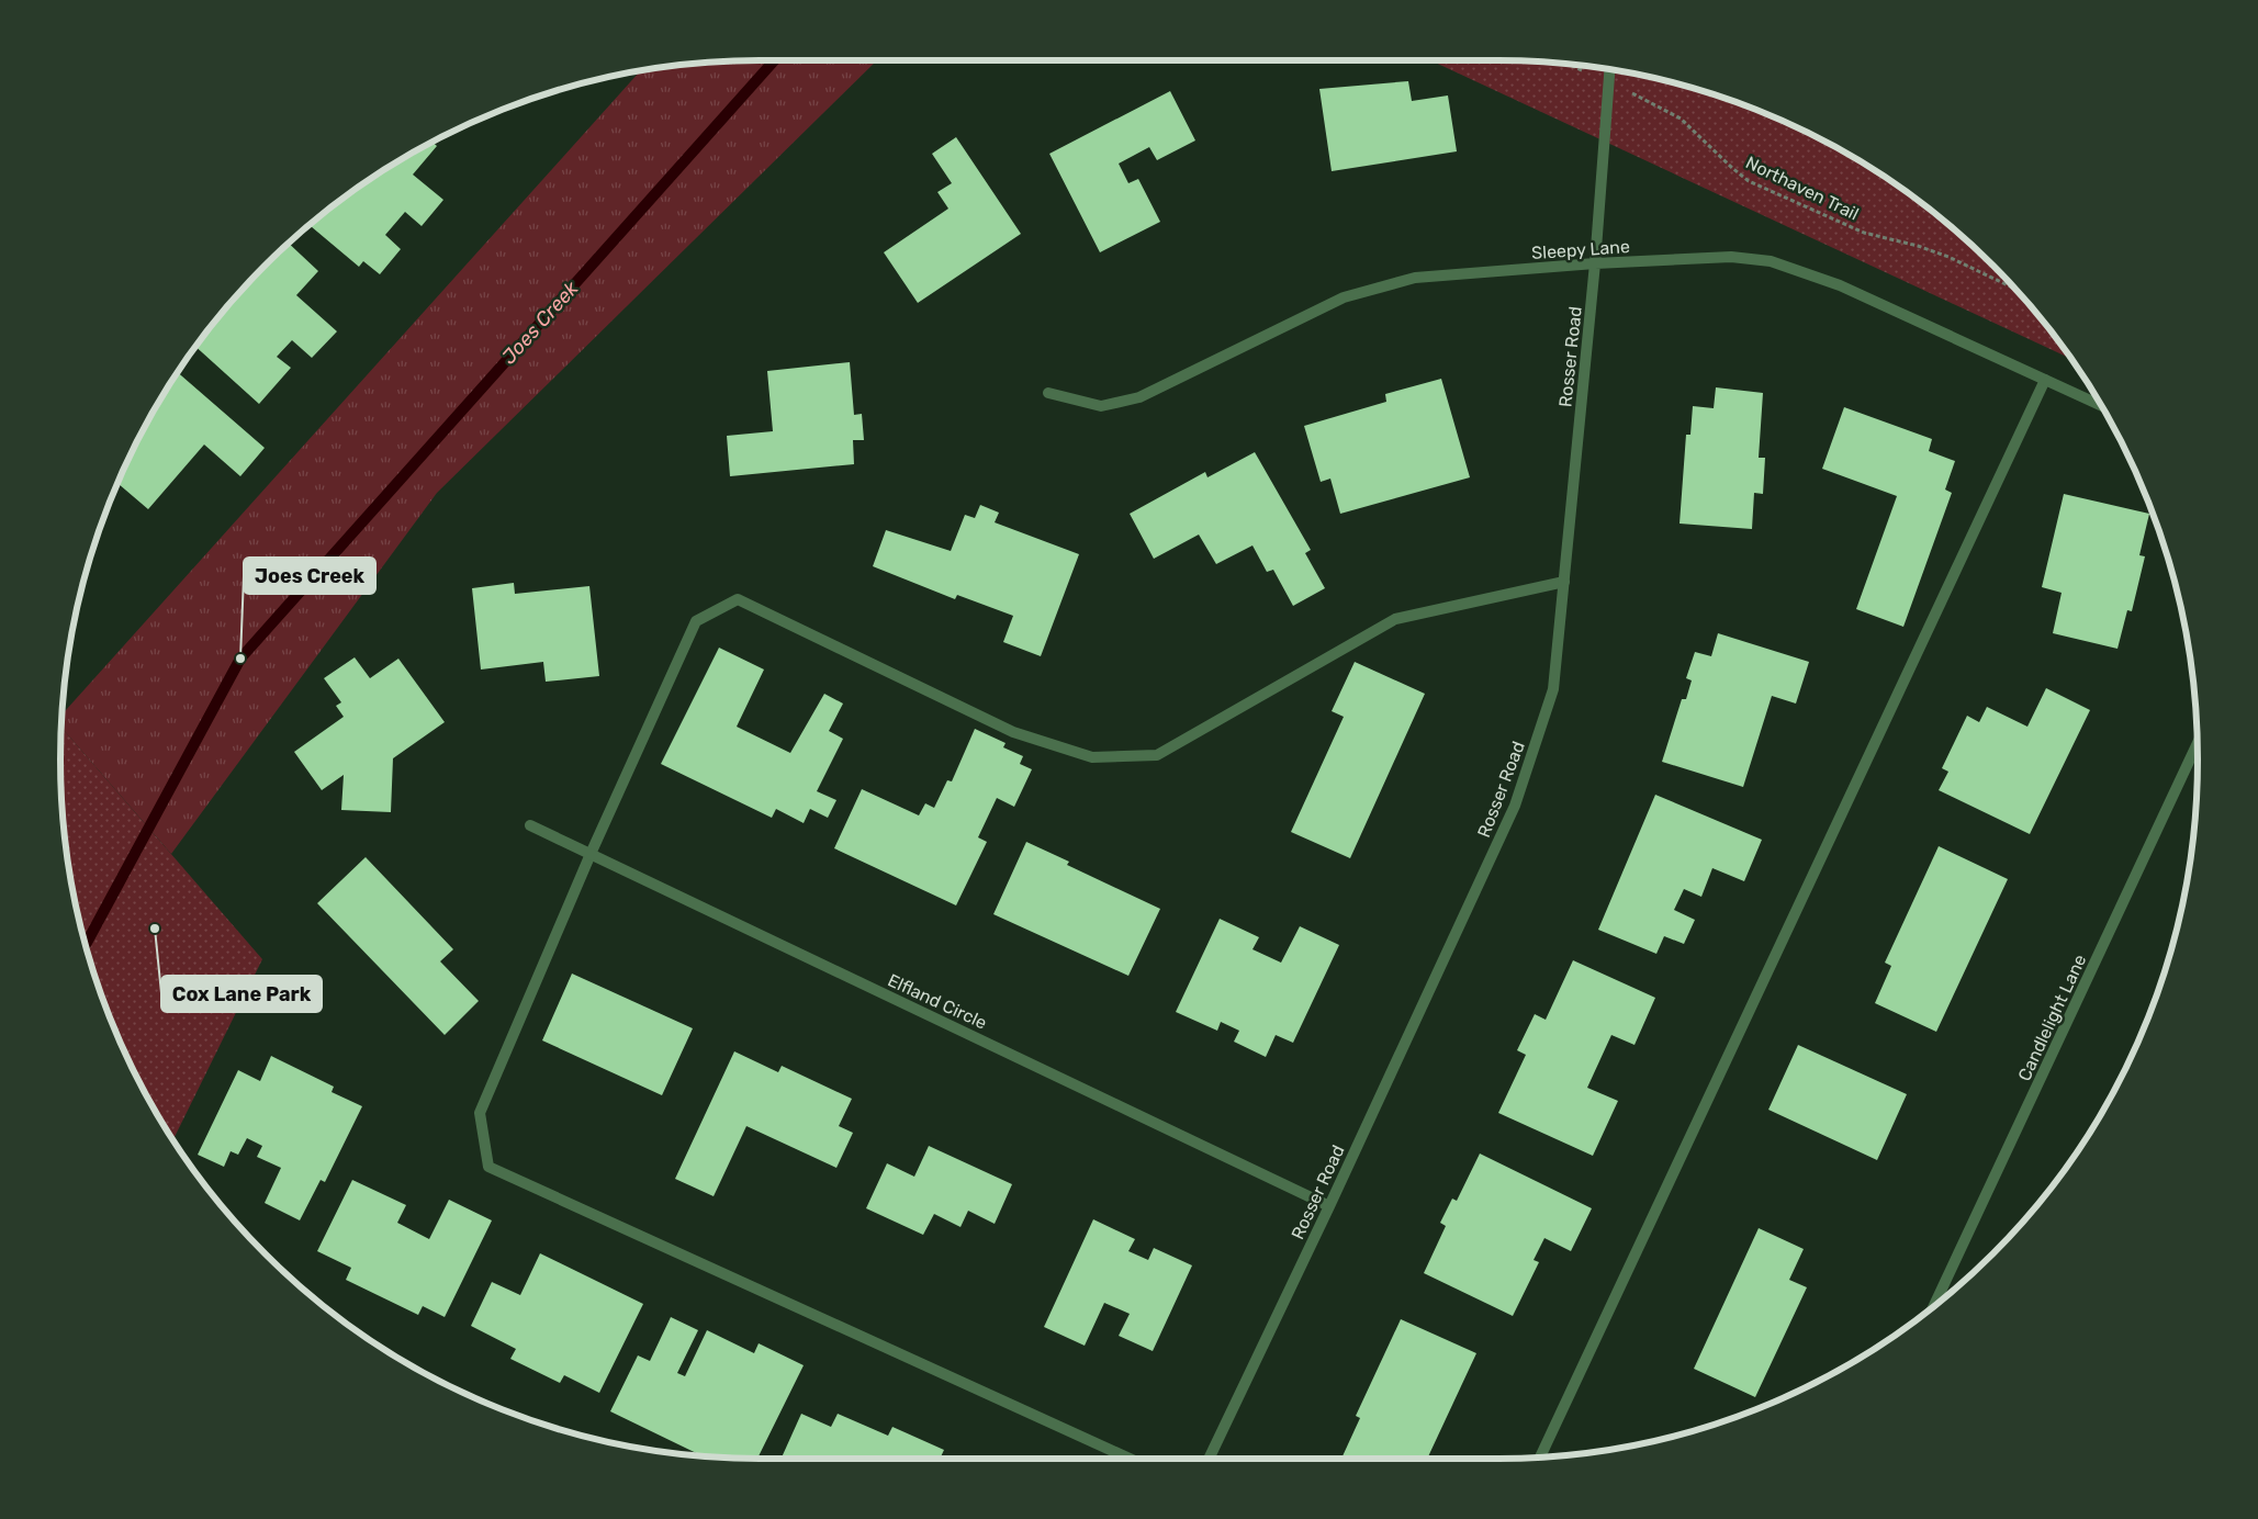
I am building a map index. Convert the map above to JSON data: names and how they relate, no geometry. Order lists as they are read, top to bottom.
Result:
{
  "streets": {
    "street": [
      "Sleepy Lane",
      "Rosser Road",
      "Elfland Circle",
      "Candlelight Lane"
    ],
    "path": ["Northaven Trail"]
  },
  "crossings": [
    ["Northaven Trail", "Rosser Road"],
    ["Sleepy Lane", "Rosser Road"],
    ["Rosser Road", "Elfland Circle"]
  ],
  "water": ["Joes Creek"],
  "places": ["Joes Creek", "Cox Lane Park"]
}
